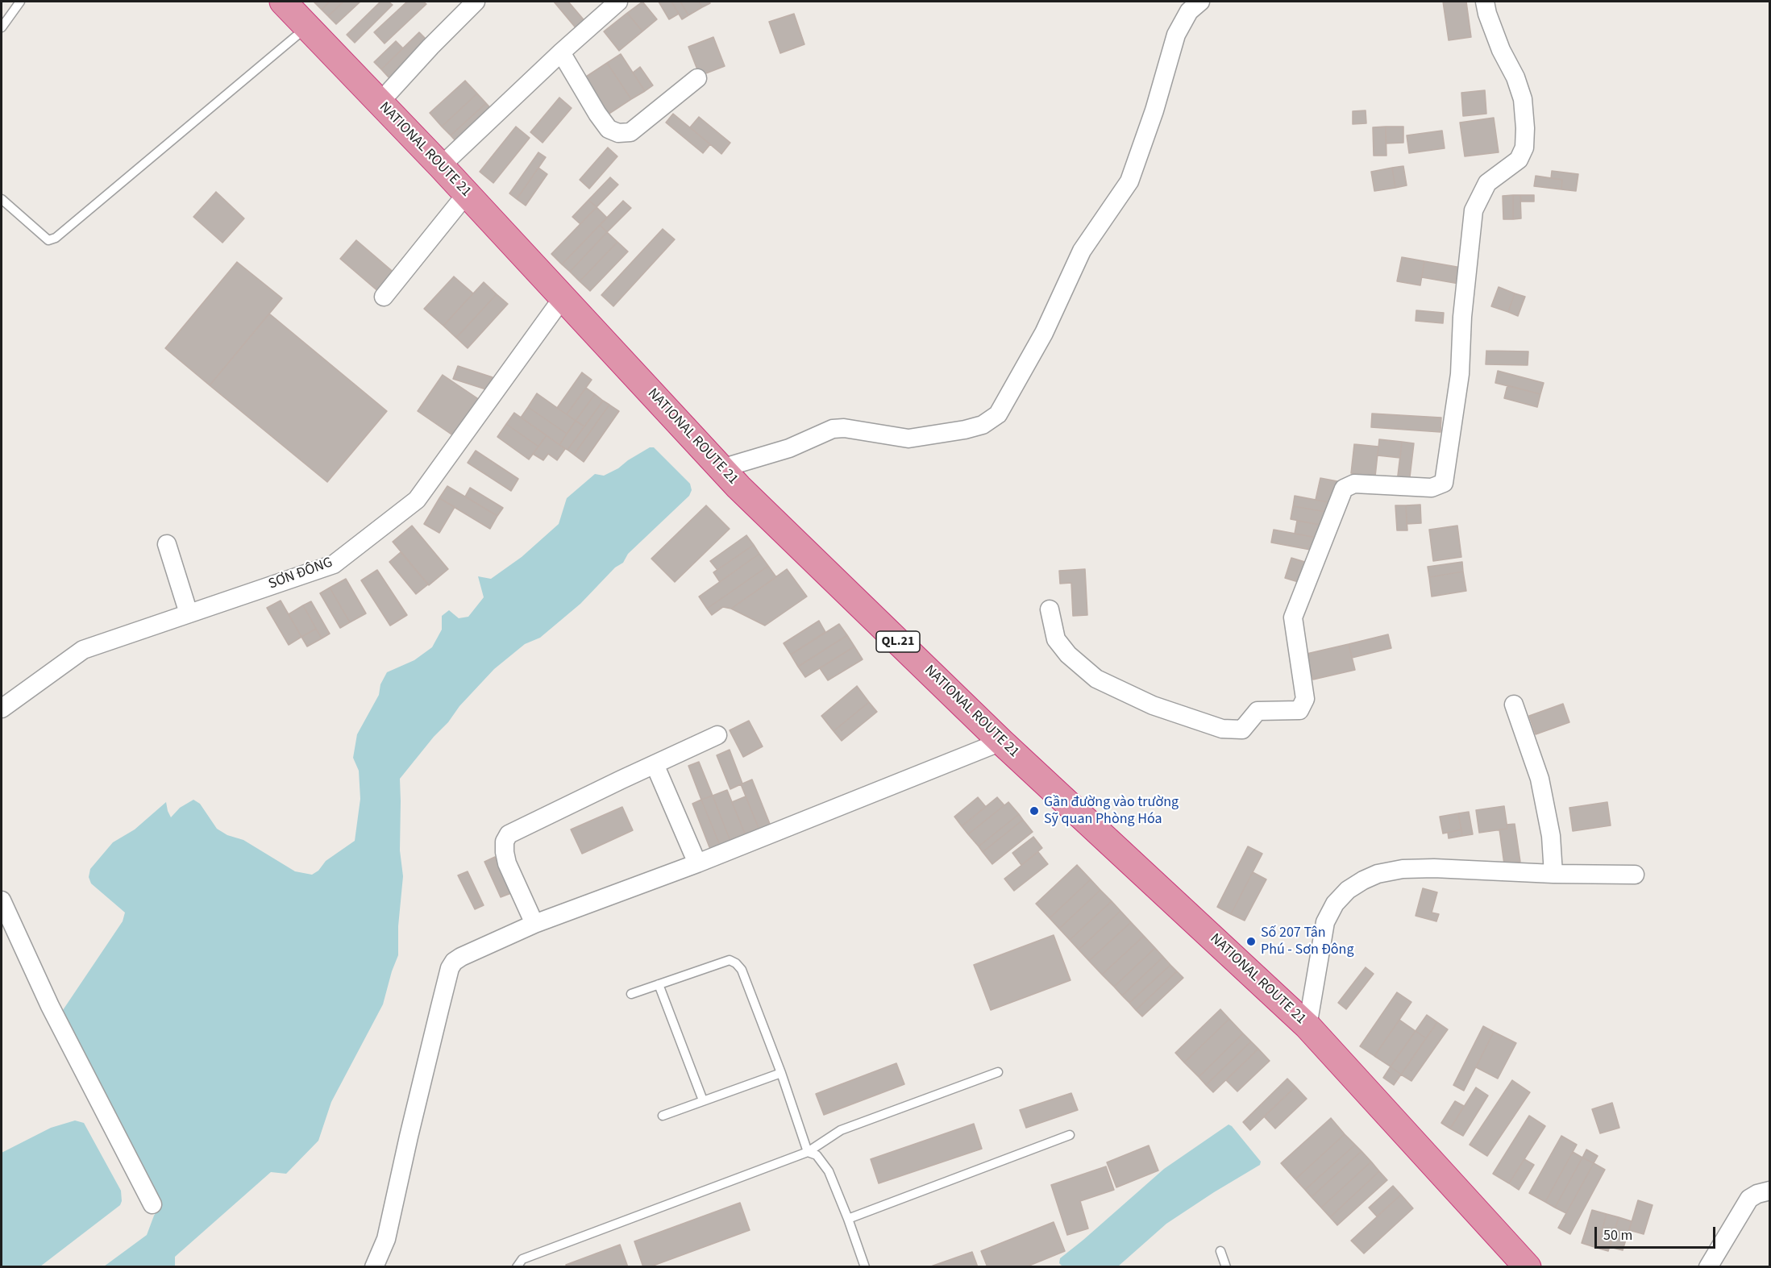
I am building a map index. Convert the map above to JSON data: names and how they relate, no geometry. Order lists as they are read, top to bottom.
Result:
{
  "streets": {
    "highway": ["NATIONAL ROUTE 21", "QL.21"],
    "street": ["SƠN ĐÔNG"]
  },
  "crossings": [
    ["NATIONAL ROUTE 21", "SƠN ĐÔNG"]
  ],
  "places": ["Gần đường vào trường Sỹ quan Phòng Hóa", "Số 207 Tân Phú - Sơn Đông"],
  "scale_bar": "50 m"
}
